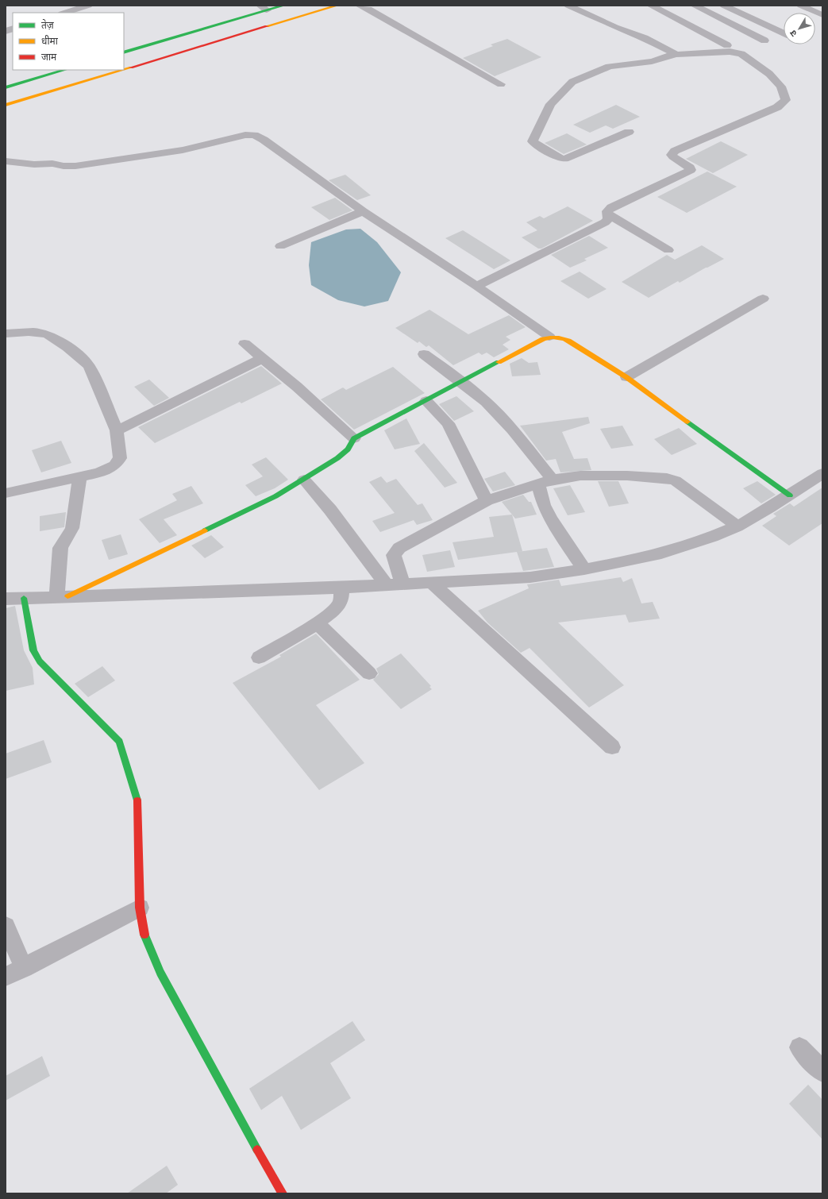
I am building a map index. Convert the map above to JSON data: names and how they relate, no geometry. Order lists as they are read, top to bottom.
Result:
{
  "legend": ["तेज़", "धीमा", "जाम"],
  "north": "bottom left"
}
